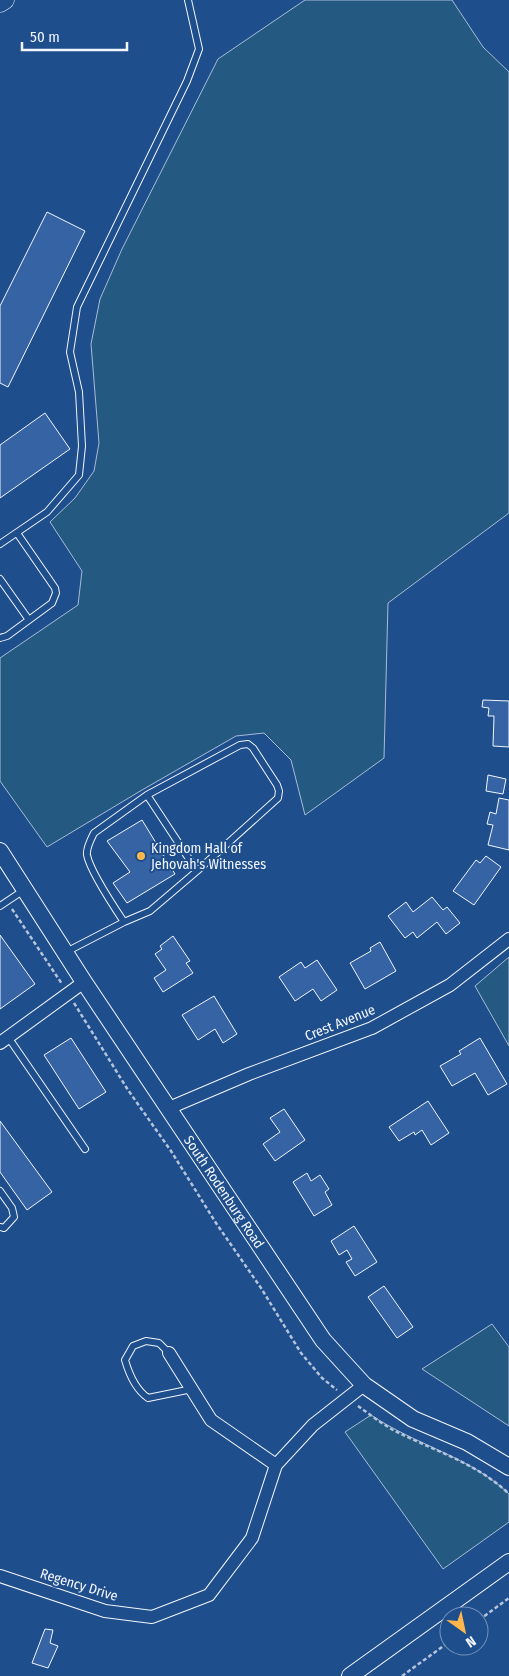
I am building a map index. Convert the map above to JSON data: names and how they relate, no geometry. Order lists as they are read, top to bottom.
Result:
{
  "streets": {
    "street": ["Crest Avenue", "South Rodenburg Road", "Regency Drive"]
  },
  "crossings": [
    ["Crest Avenue", "South Rodenburg Road"],
    ["South Rodenburg Road", "Regency Drive"]
  ],
  "places": ["Kingdom Hall of Jehovah's Witnesses"],
  "scale_bar": "50 m",
  "north": "bottom right"
}
